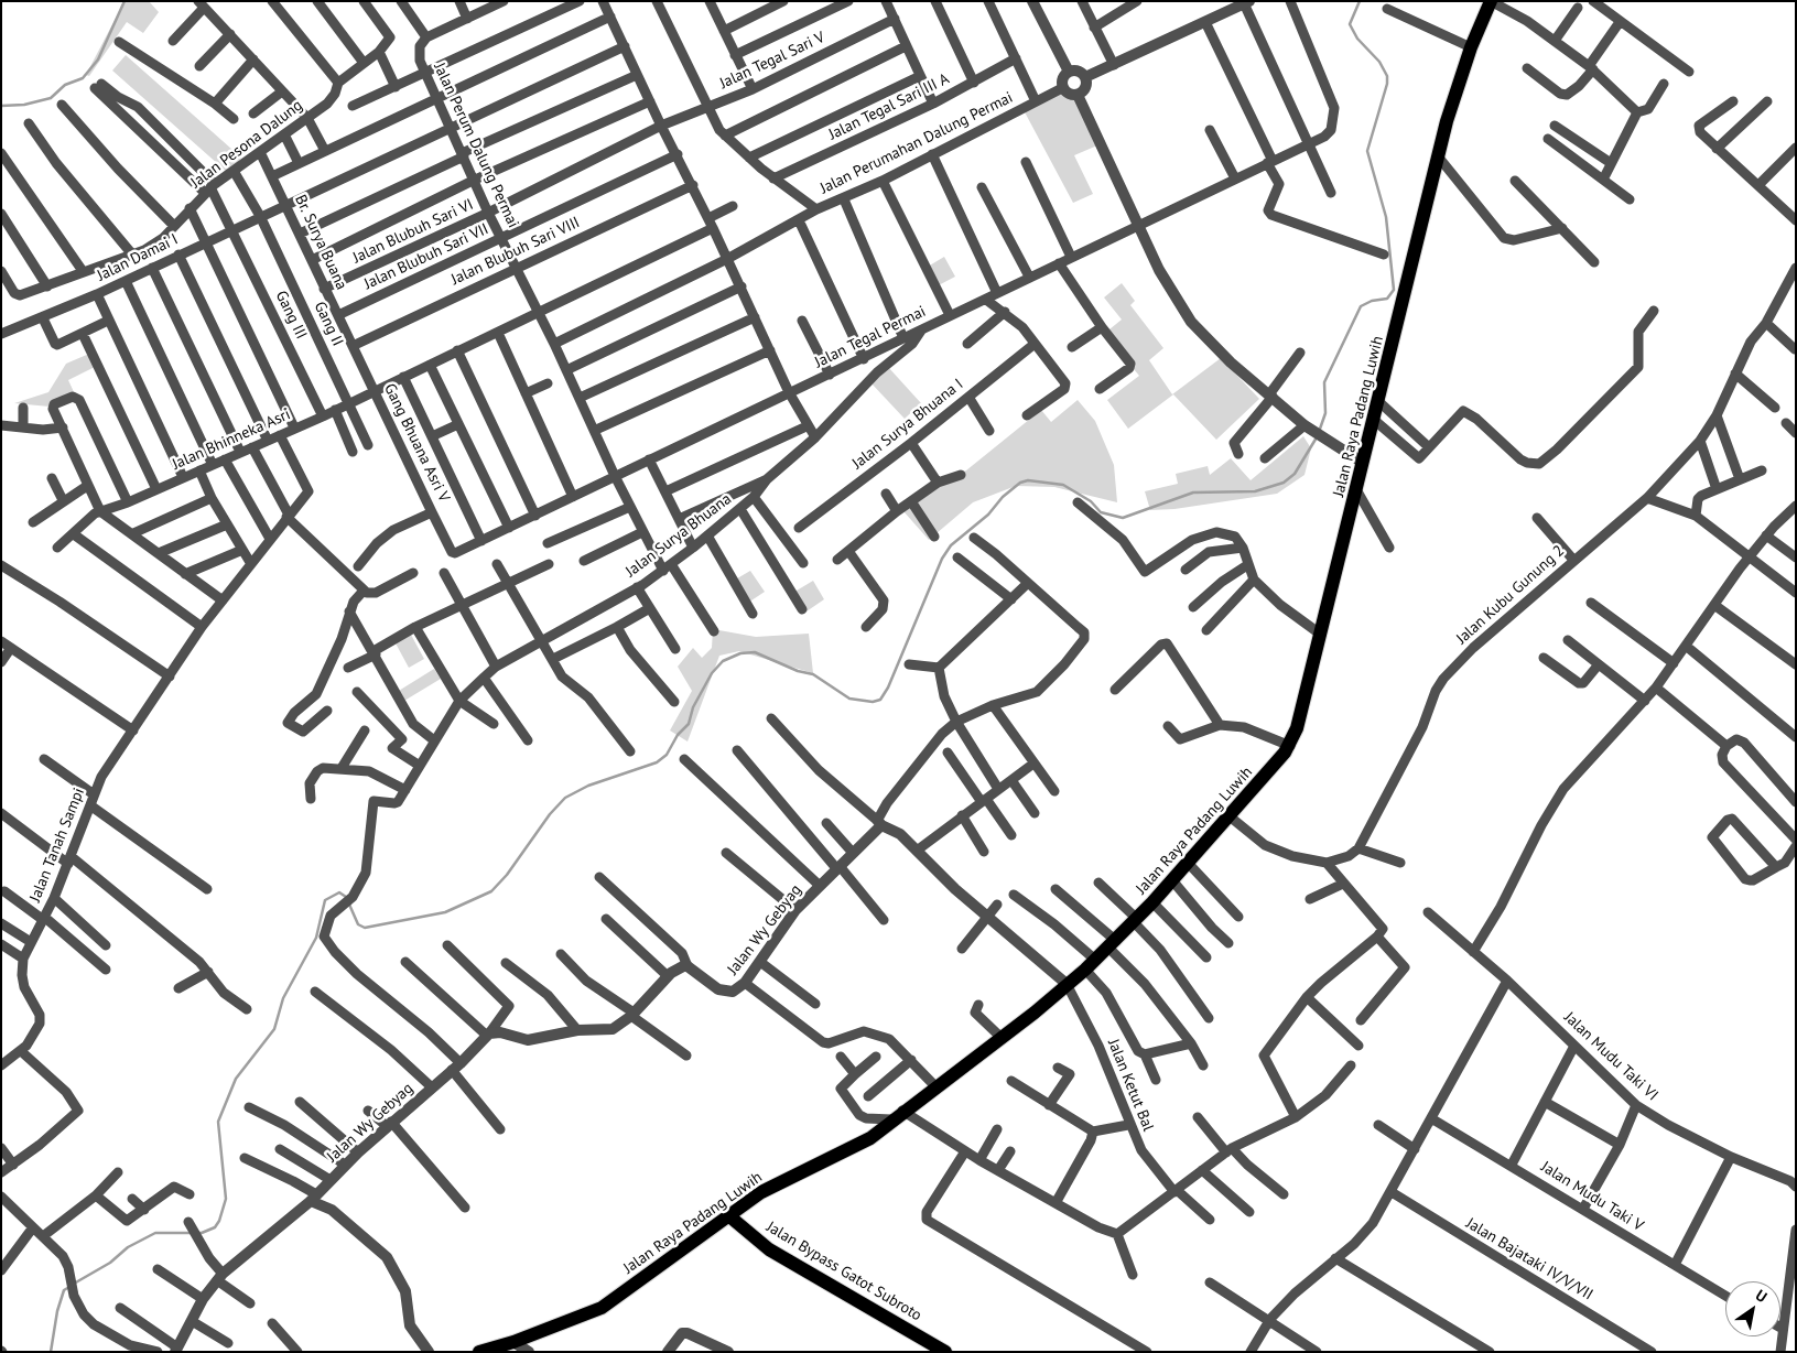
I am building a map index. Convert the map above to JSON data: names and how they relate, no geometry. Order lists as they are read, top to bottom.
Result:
{
  "streets": {
    "main road": ["Jalan Raya Padang Luwih", "Jalan Bypass Gatot Subroto"],
    "street": [
      "Jalan Tegal Sari V",
      "Jalan Tegal Sari III A",
      "Jalan Perumahan Dalung Permai",
      "Jalan Pesona Dalung",
      "Jalan Perum Dalung Permai",
      "Jalan Blubuh Sari VI",
      "Br. Surya Buana",
      "Jalan Blubuh Sari VIII",
      "Jalan Blubuh Sari VII",
      "Jalan Damai I",
      "Gang III",
      "Gang II",
      "Jalan Tegal Permai",
      "Jalan Surya Bhuana I",
      "Jalan Bhinneka Asri",
      "Gang Bhuana Asri V",
      "Jalan Surya Bhuana",
      "Jalan Kubu Gunung 2",
      "Jalan Tanah Sampi",
      "Jalan Wy Gebyag",
      "Jalan Mudu Taki VI",
      "Jalan Ketut Bal",
      "Jalan Mudu Taki V",
      "Jalan Bajataki IV/V/VII"
    ]
  },
  "crossings": [
    ["Jalan Tegal Sari V", "Jalan Perumahan Dalung Permai"],
    ["Jalan Tegal Sari V", "Jalan Blubuh Sari VI"],
    ["Jalan Tegal Sari III A", "Jalan Perumahan Dalung Permai"],
    ["Jalan Pesona Dalung", "Br. Surya Buana"],
    ["Jalan Pesona Dalung", "Gang III"],
    ["Jalan Pesona Dalung", "Gang II"],
    ["Jalan Perum Dalung Permai", "Jalan Blubuh Sari VI"],
    ["Jalan Perum Dalung Permai", "Jalan Blubuh Sari VIII"],
    ["Jalan Perum Dalung Permai", "Jalan Blubuh Sari VII"],
    ["Jalan Perum Dalung Permai", "Jalan Damai I"],
    ["Jalan Perum Dalung Permai", "Jalan Tegal Permai"],
    ["Jalan Blubuh Sari VI", "Br. Surya Buana"],
    ["Br. Surya Buana", "Jalan Blubuh Sari VIII"],
    ["Br. Surya Buana", "Jalan Blubuh Sari VII"],
    ["Br. Surya Buana", "Jalan Damai I"],
    ["Br. Surya Buana", "Gang Bhuana Asri V"],
    ["Jalan Blubuh Sari VIII", "Gang Bhuana Asri V"],
    ["Jalan Damai I", "Gang III"],
    ["Jalan Damai I", "Gang II"],
    ["Gang III", "Jalan Bhinneka Asri"],
    ["Gang II", "Jalan Bhinneka Asri"],
    ["Jalan Tegal Permai", "Gang Bhuana Asri V"],
    ["Jalan Tegal Permai", "Jalan Surya Bhuana"],
    ["Jalan Raya Padang Luwih", "Jalan Ketut Bal"],
    ["Jalan Raya Padang Luwih", "Jalan Bypass Gatot Subroto"],
    ["Jalan Bhinneka Asri", "Gang Bhuana Asri V"],
    ["Jalan Bhinneka Asri", "Jalan Tanah Sampi"]
  ],
  "north": "top right"
}
